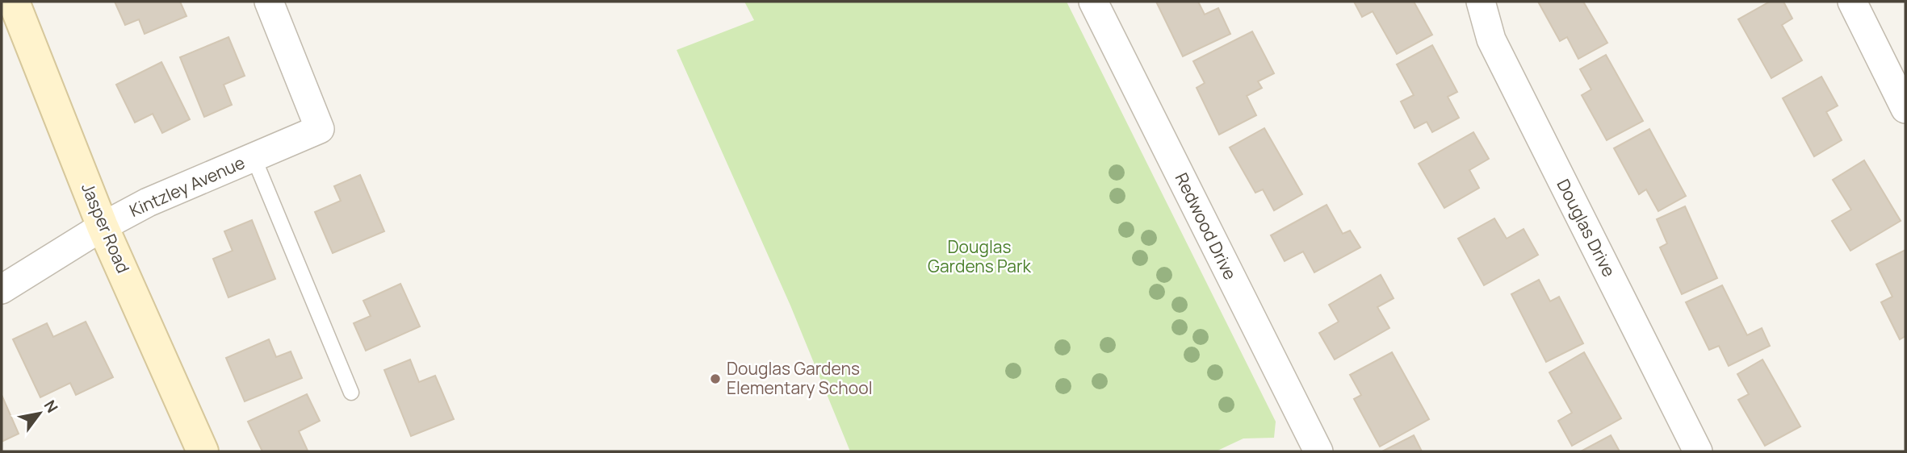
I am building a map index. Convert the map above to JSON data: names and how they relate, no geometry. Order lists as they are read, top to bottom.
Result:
{
  "streets": {
    "street": [
      "Kintzley Avenue",
      "Redwood Drive",
      "Jasper Road",
      "Douglas Drive"
    ]
  },
  "crossings": [
    ["Kintzley Avenue", "Jasper Road"]
  ],
  "parks": ["Douglas Gardens Park"],
  "places": ["Douglas Gardens Elementary School"],
  "north": "top right"
}
